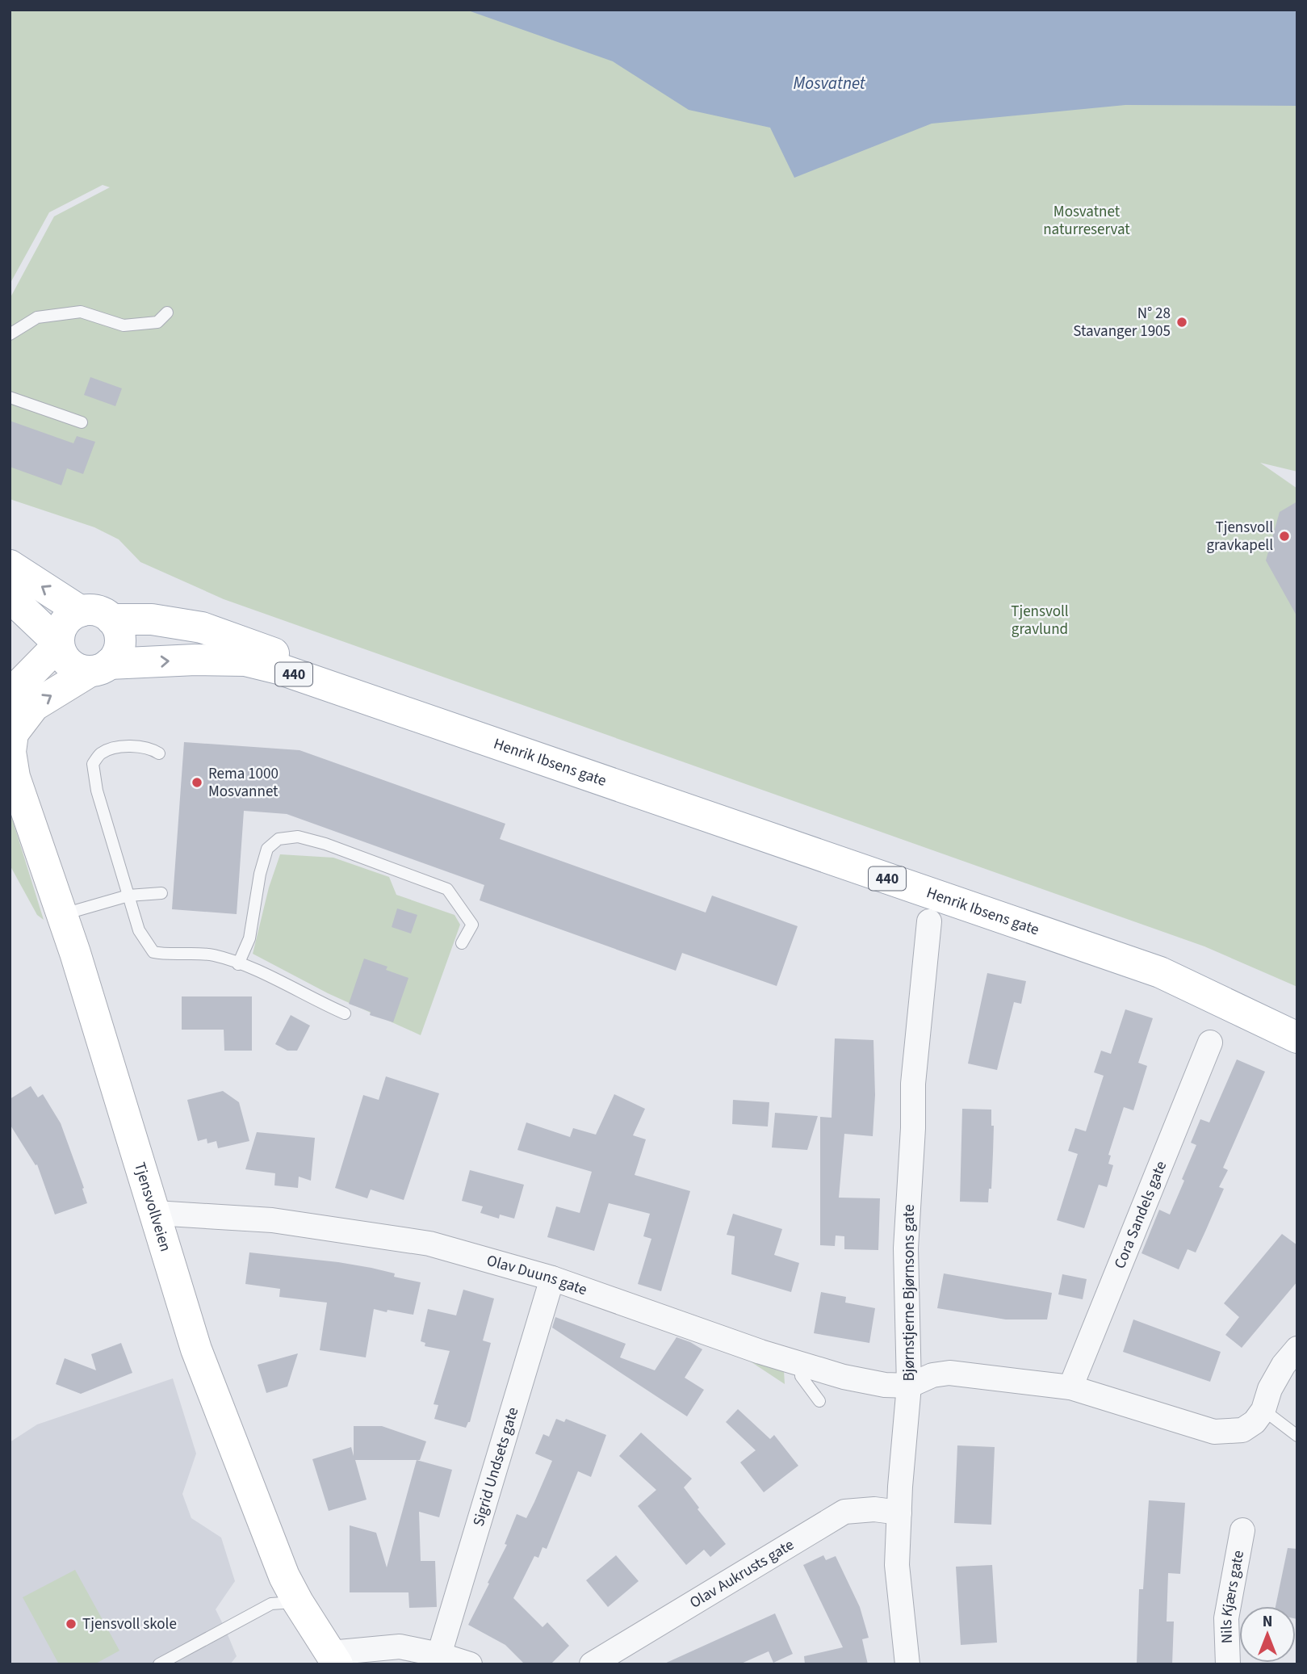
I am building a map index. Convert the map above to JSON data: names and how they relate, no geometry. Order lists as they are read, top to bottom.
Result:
{
  "streets": {
    "main road": ["440", "Henrik Ibsens gate", "Tjensvollveien"],
    "street": [
      "Cora Sandels gate",
      "Olav Duuns gate",
      "Bjørnstjerne Bjørnsons gate",
      "Sigrid Undsets gate",
      "Olav Aukrusts gate",
      "Nils Kjærs gate"
    ]
  },
  "crossings": [
    ["440", "Henrik Ibsens gate"],
    ["440", "Tjensvollveien"],
    ["Henrik Ibsens gate", "Tjensvollveien"],
    ["Tjensvollveien", "Olav Duuns gate"],
    ["Olav Duuns gate", "Bjørnstjerne Bjørnsons gate"],
    ["Olav Duuns gate", "Sigrid Undsets gate"],
    ["Bjørnstjerne Bjørnsons gate", "Olav Aukrusts gate"]
  ],
  "water": ["Mosvatnet"],
  "parks": ["Mosvatnet naturreservat", "Tjensvoll gravlund"],
  "places": [
    "N° 28 Stavanger 1905",
    "Tjensvoll gravkapell",
    "Rema 1000 Mosvannet",
    "Tjensvoll skole"
  ],
  "north": "top"
}
